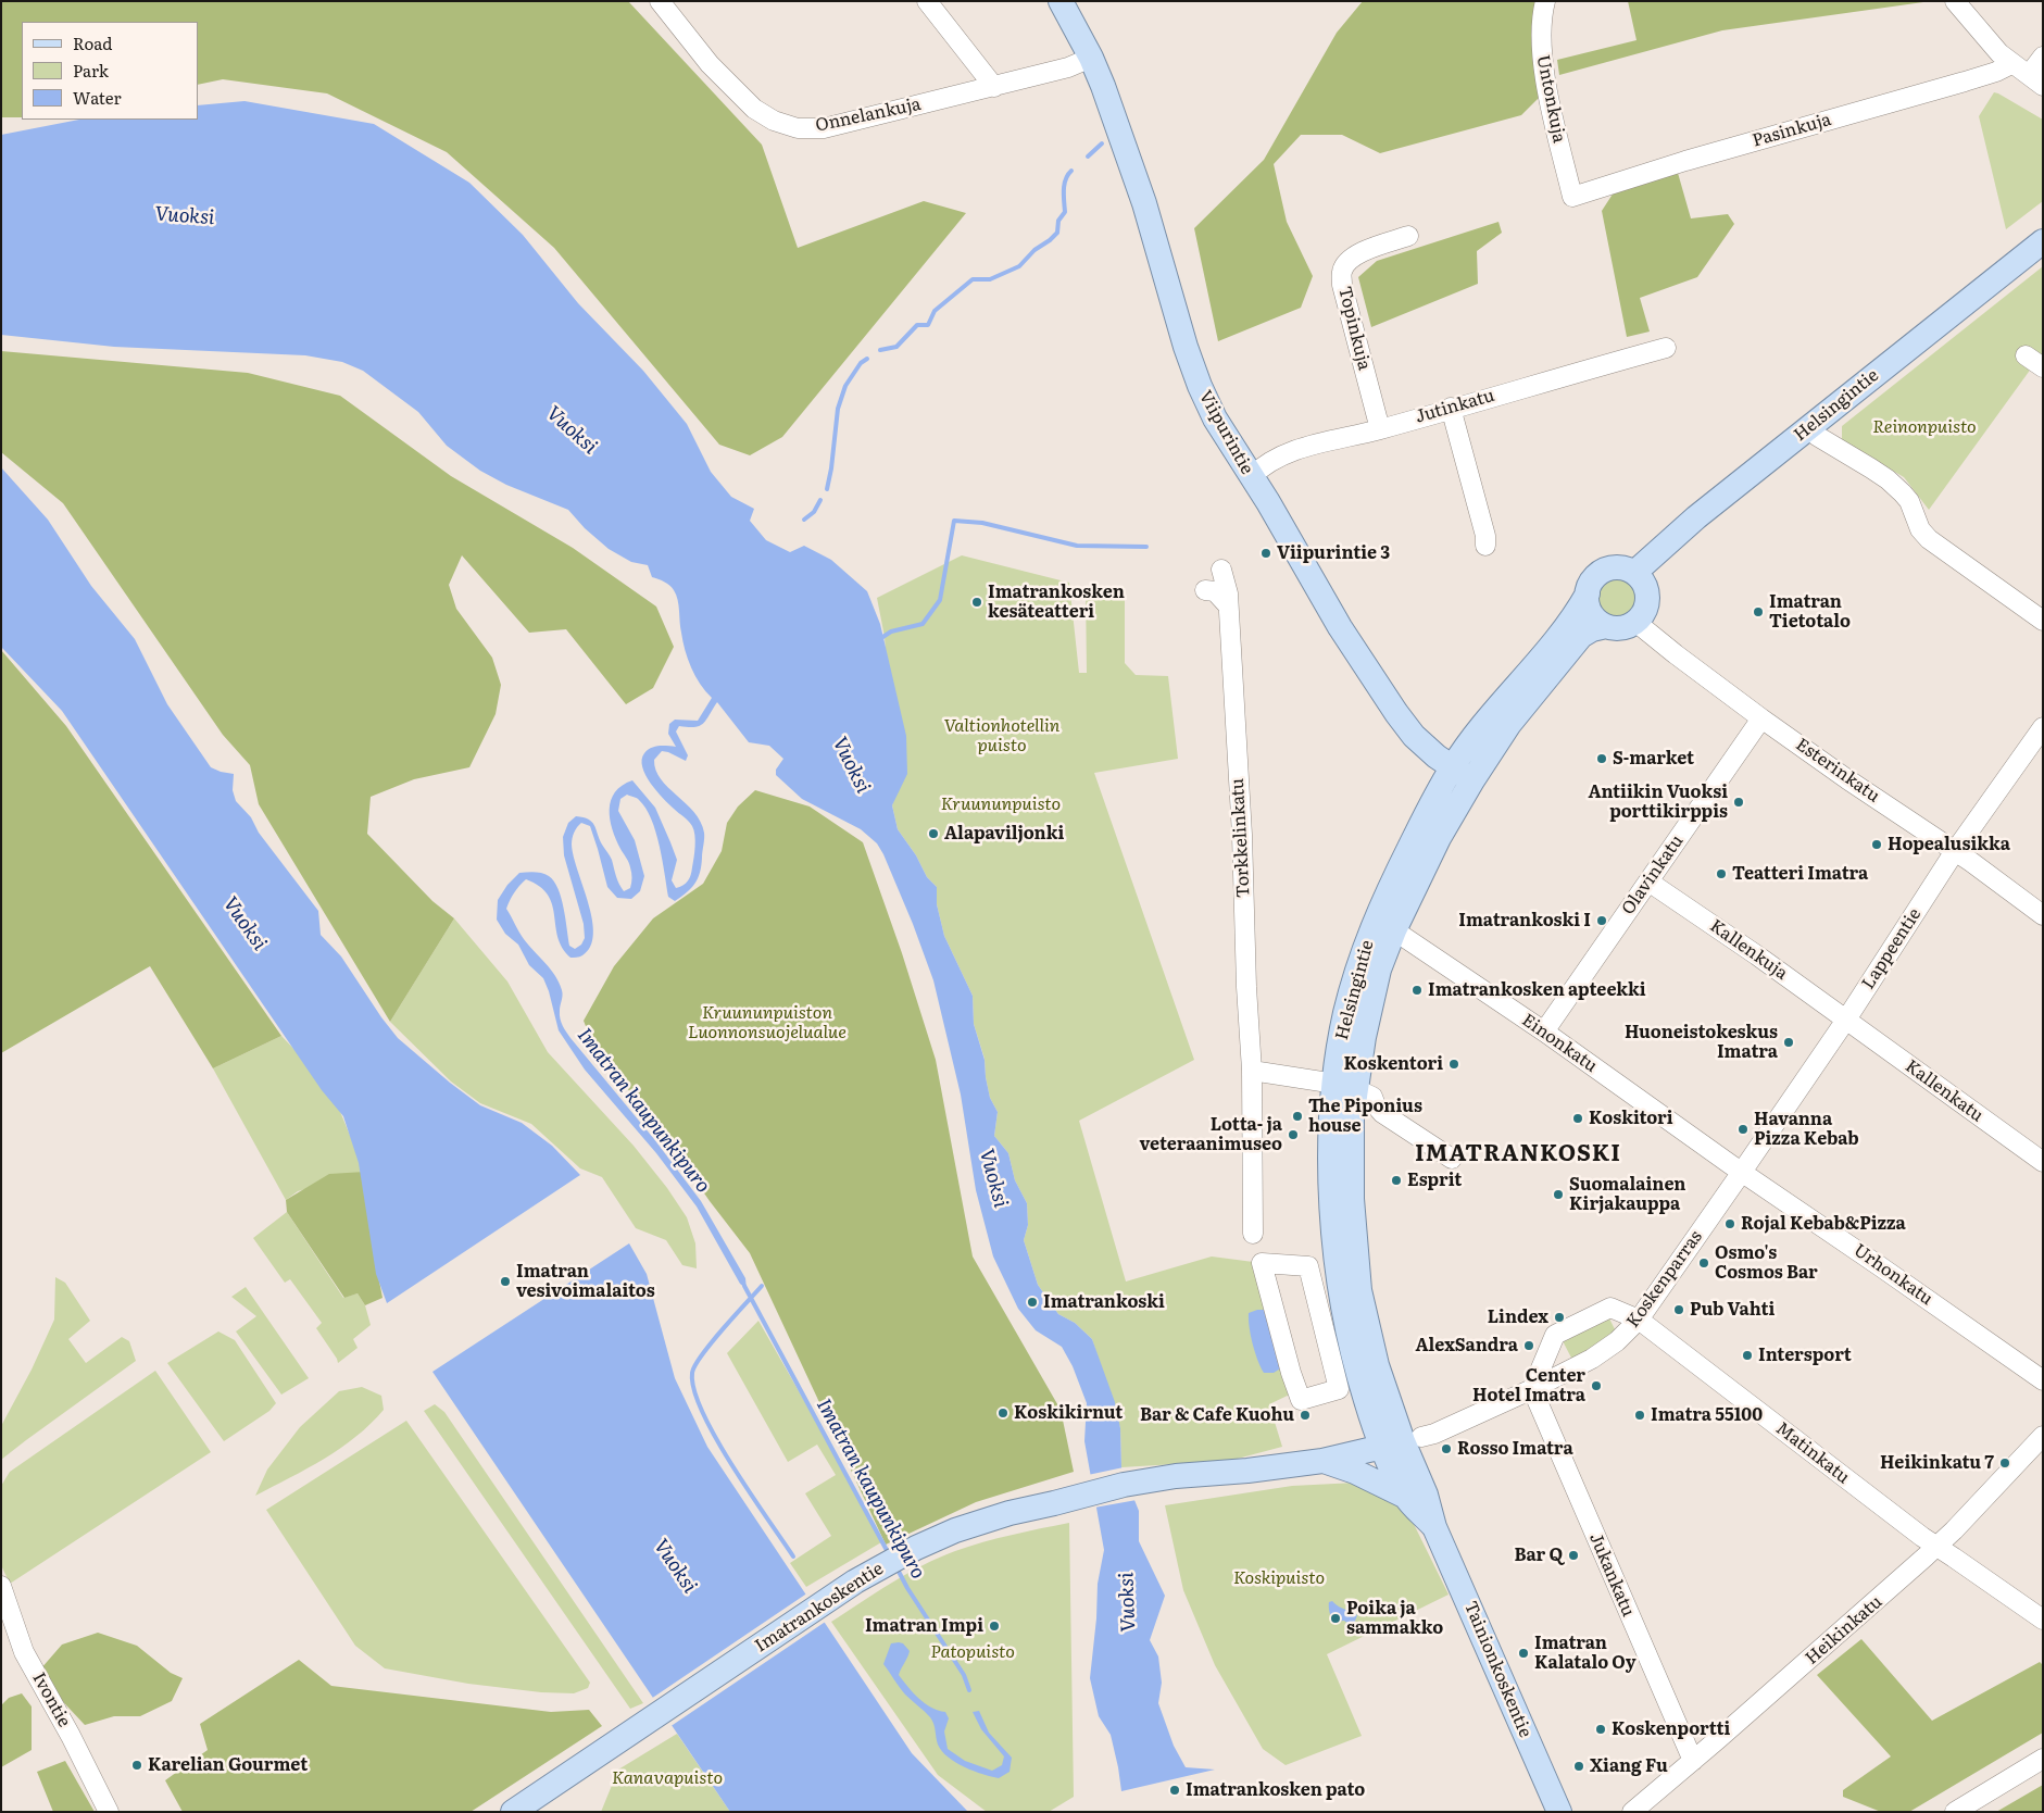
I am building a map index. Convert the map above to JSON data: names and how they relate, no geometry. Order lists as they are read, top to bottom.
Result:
{
  "streets": {
    "main road": [
      "Helsingintie",
      "Viipurintie",
      "Imatrankoskentie",
      "Tainionkoskentie"
    ],
    "street": [
      "Untonkuja",
      "Onnelankuja",
      "Pasinkuja",
      "Topinkuja",
      "Jutinkatu",
      "Esterinkatu",
      "Torkkelinkatu",
      "Olavinkatu",
      "Lappeentie",
      "Kallenkuja",
      "Einonkatu",
      "Kallenkatu",
      "Urhonkatu",
      "Koskenparras",
      "Matinkatu",
      "Jukankatu",
      "Heikinkatu",
      "Ivontie"
    ]
  },
  "crossings": [
    ["Untonkuja", "Pasinkuja"],
    ["Onnelankuja", "Viipurintie"],
    ["Topinkuja", "Jutinkatu"],
    ["Helsingintie", "Viipurintie"],
    ["Helsingintie", "Esterinkatu"],
    ["Helsingintie", "Einonkatu"],
    ["Helsingintie", "Koskenparras"],
    ["Helsingintie", "Imatrankoskentie"],
    ["Helsingintie", "Tainionkoskentie"],
    ["Jutinkatu", "Viipurintie"],
    ["Esterinkatu", "Olavinkatu"],
    ["Esterinkatu", "Lappeentie"],
    ["Olavinkatu", "Kallenkuja"],
    ["Olavinkatu", "Einonkatu"],
    ["Lappeentie", "Kallenkuja"],
    ["Lappeentie", "Einonkatu"],
    ["Lappeentie", "Kallenkatu"],
    ["Lappeentie", "Urhonkatu"],
    ["Lappeentie", "Koskenparras"],
    ["Kallenkuja", "Kallenkatu"],
    ["Einonkatu", "Urhonkatu"],
    ["Einonkatu", "Koskenparras"],
    ["Urhonkatu", "Koskenparras"],
    ["Koskenparras", "Matinkatu"],
    ["Koskenparras", "Jukankatu"],
    ["Koskenparras", "Imatrankoskentie"],
    ["Koskenparras", "Tainionkoskentie"],
    ["Matinkatu", "Jukankatu"],
    ["Matinkatu", "Heikinkatu"],
    ["Jukankatu", "Heikinkatu"],
    ["Imatrankoskentie", "Tainionkoskentie"]
  ],
  "districts": ["IMATRANKOSKI"],
  "water": ["Vuoksi", "Imatran kaupunkipuro"],
  "parks": [
    "Reinonpuisto",
    "Valtionhotellin puisto",
    "Kruununpuisto",
    "Kruununpuiston Luonnonsuojelualue",
    "Koskipuisto",
    "Patopuisto",
    "Kanavapuisto"
  ],
  "places": [
    "Viipurintie 3",
    "Imatrankosken kesäteatteri",
    "Imatran Tietotalo",
    "S-market",
    "Antiikin Vuoksi porttikirppis",
    "Alapaviljonki",
    "Hopealusikka",
    "Teatteri Imatra",
    "Imatrankoski I",
    "Imatrankosken apteekki",
    "Huoneistokeskus Imatra",
    "Koskentori",
    "The Piponius house",
    "Koskitori",
    "Havanna Pizza Kebab",
    "Lotta- ja veteraanimuseo",
    "Esprit",
    "Suomalainen Kirjakauppa",
    "Rojal Kebab&Pizza",
    "Osmo's Cosmos Bar",
    "Imatran vesivoimalaitos",
    "Imatrankoski",
    "Pub Vahti",
    "Lindex",
    "AlexSandra",
    "Intersport",
    "Center Hotel Imatra",
    "Koskikirnut",
    "Bar & Cafe Kuohu",
    "Imatra 55100",
    "Rosso Imatra",
    "Heikinkatu 7",
    "Bar Q",
    "Poika ja sammakko",
    "Imatran Impi",
    "Imatran Kalatalo Oy",
    "Koskenportti",
    "Karelian Gourmet",
    "Xiang Fu",
    "Imatrankosken pato"
  ],
  "legend": ["Road", "Park", "Water"]
}
